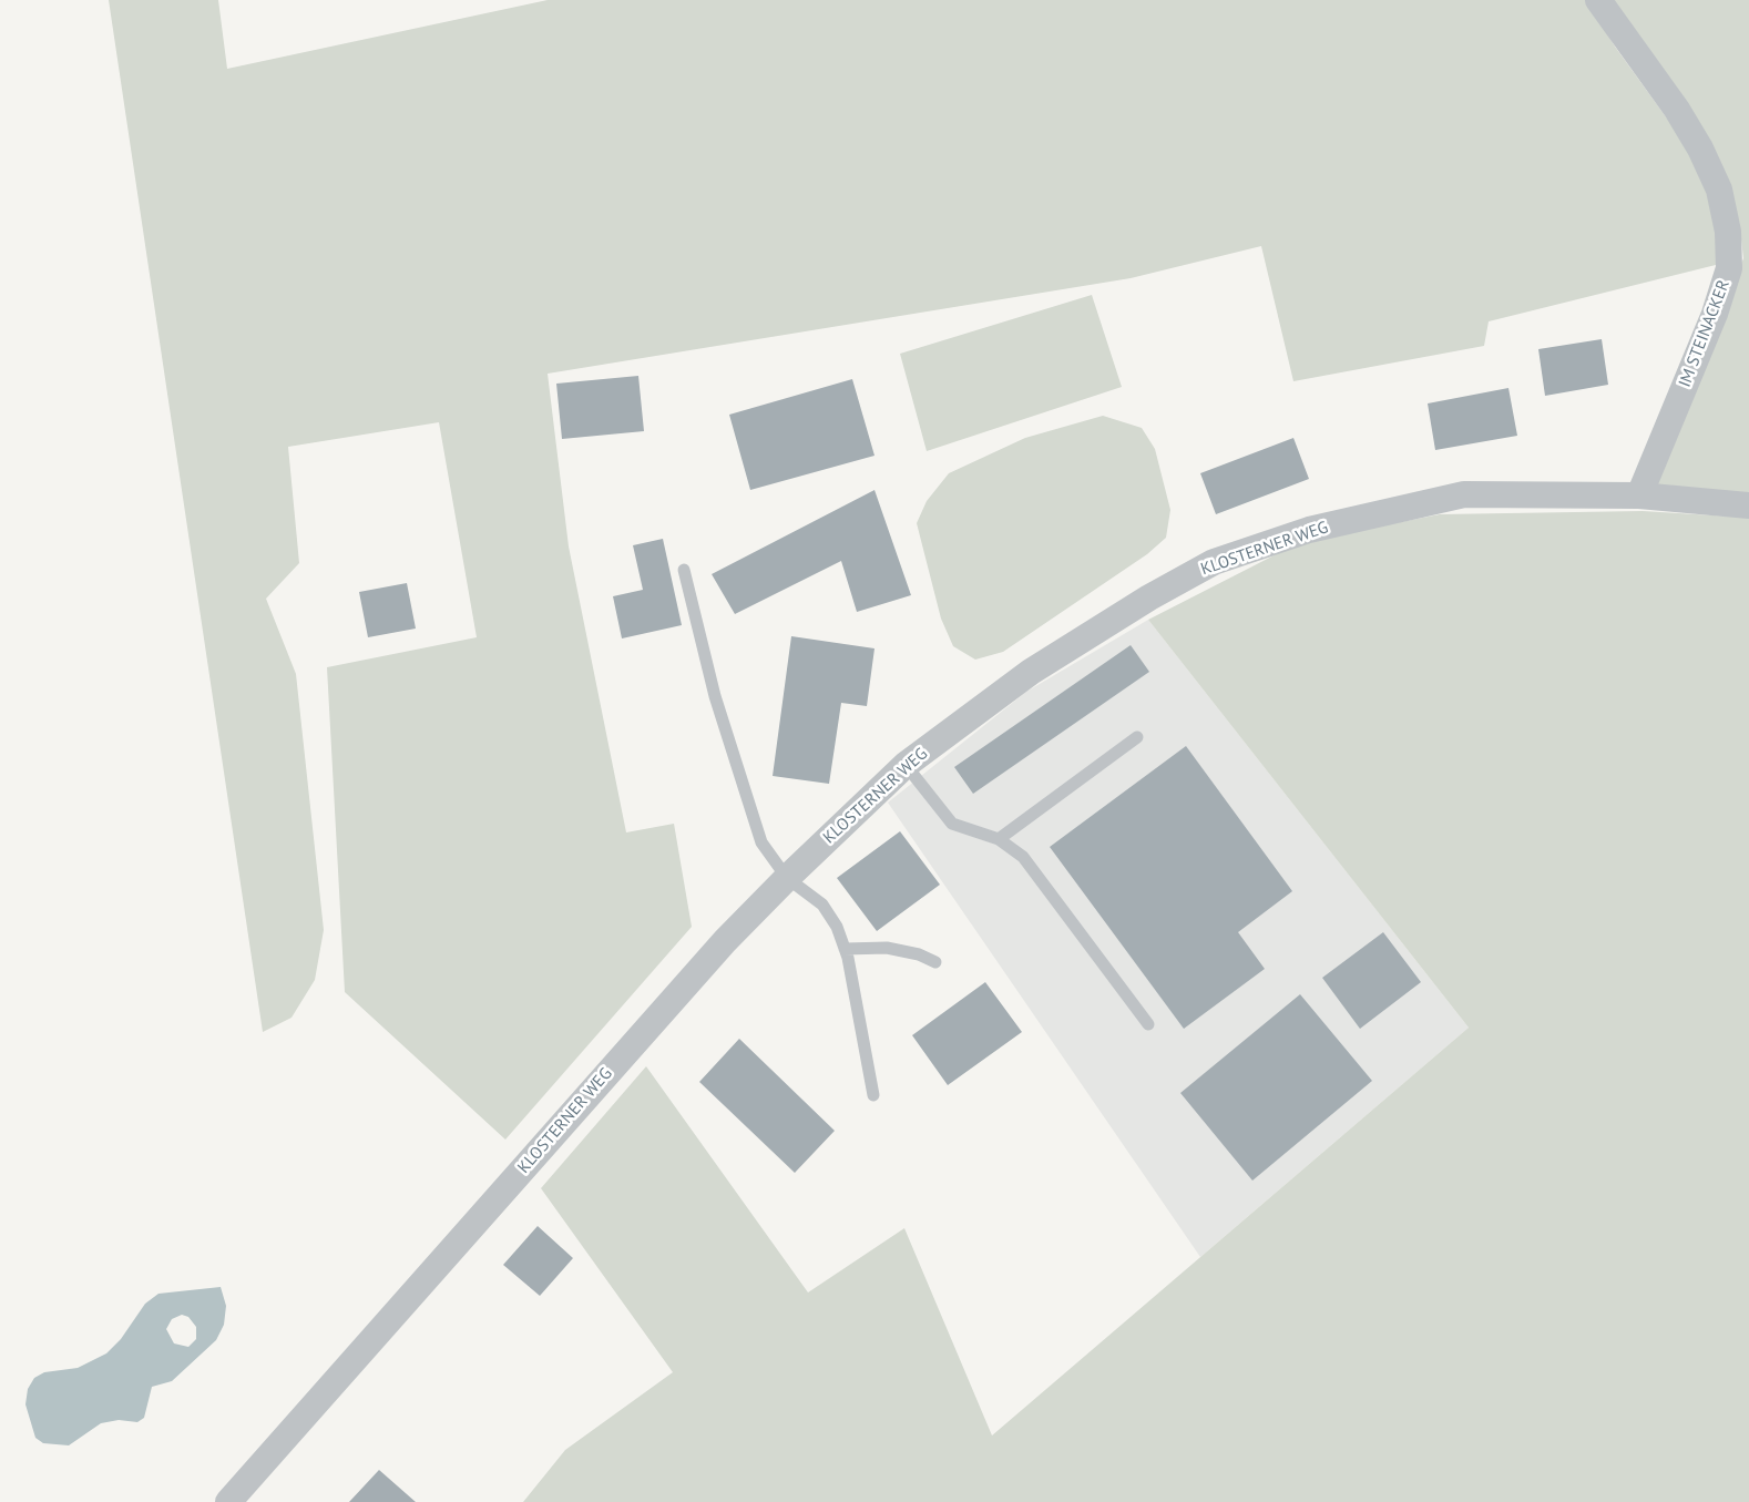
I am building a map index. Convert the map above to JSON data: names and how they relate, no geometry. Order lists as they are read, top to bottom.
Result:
{
  "streets": {
    "street": ["IM STEINACKER", "KLOSTERNER WEG"]
  },
  "crossings": [
    ["IM STEINACKER", "KLOSTERNER WEG"]
  ]
}
